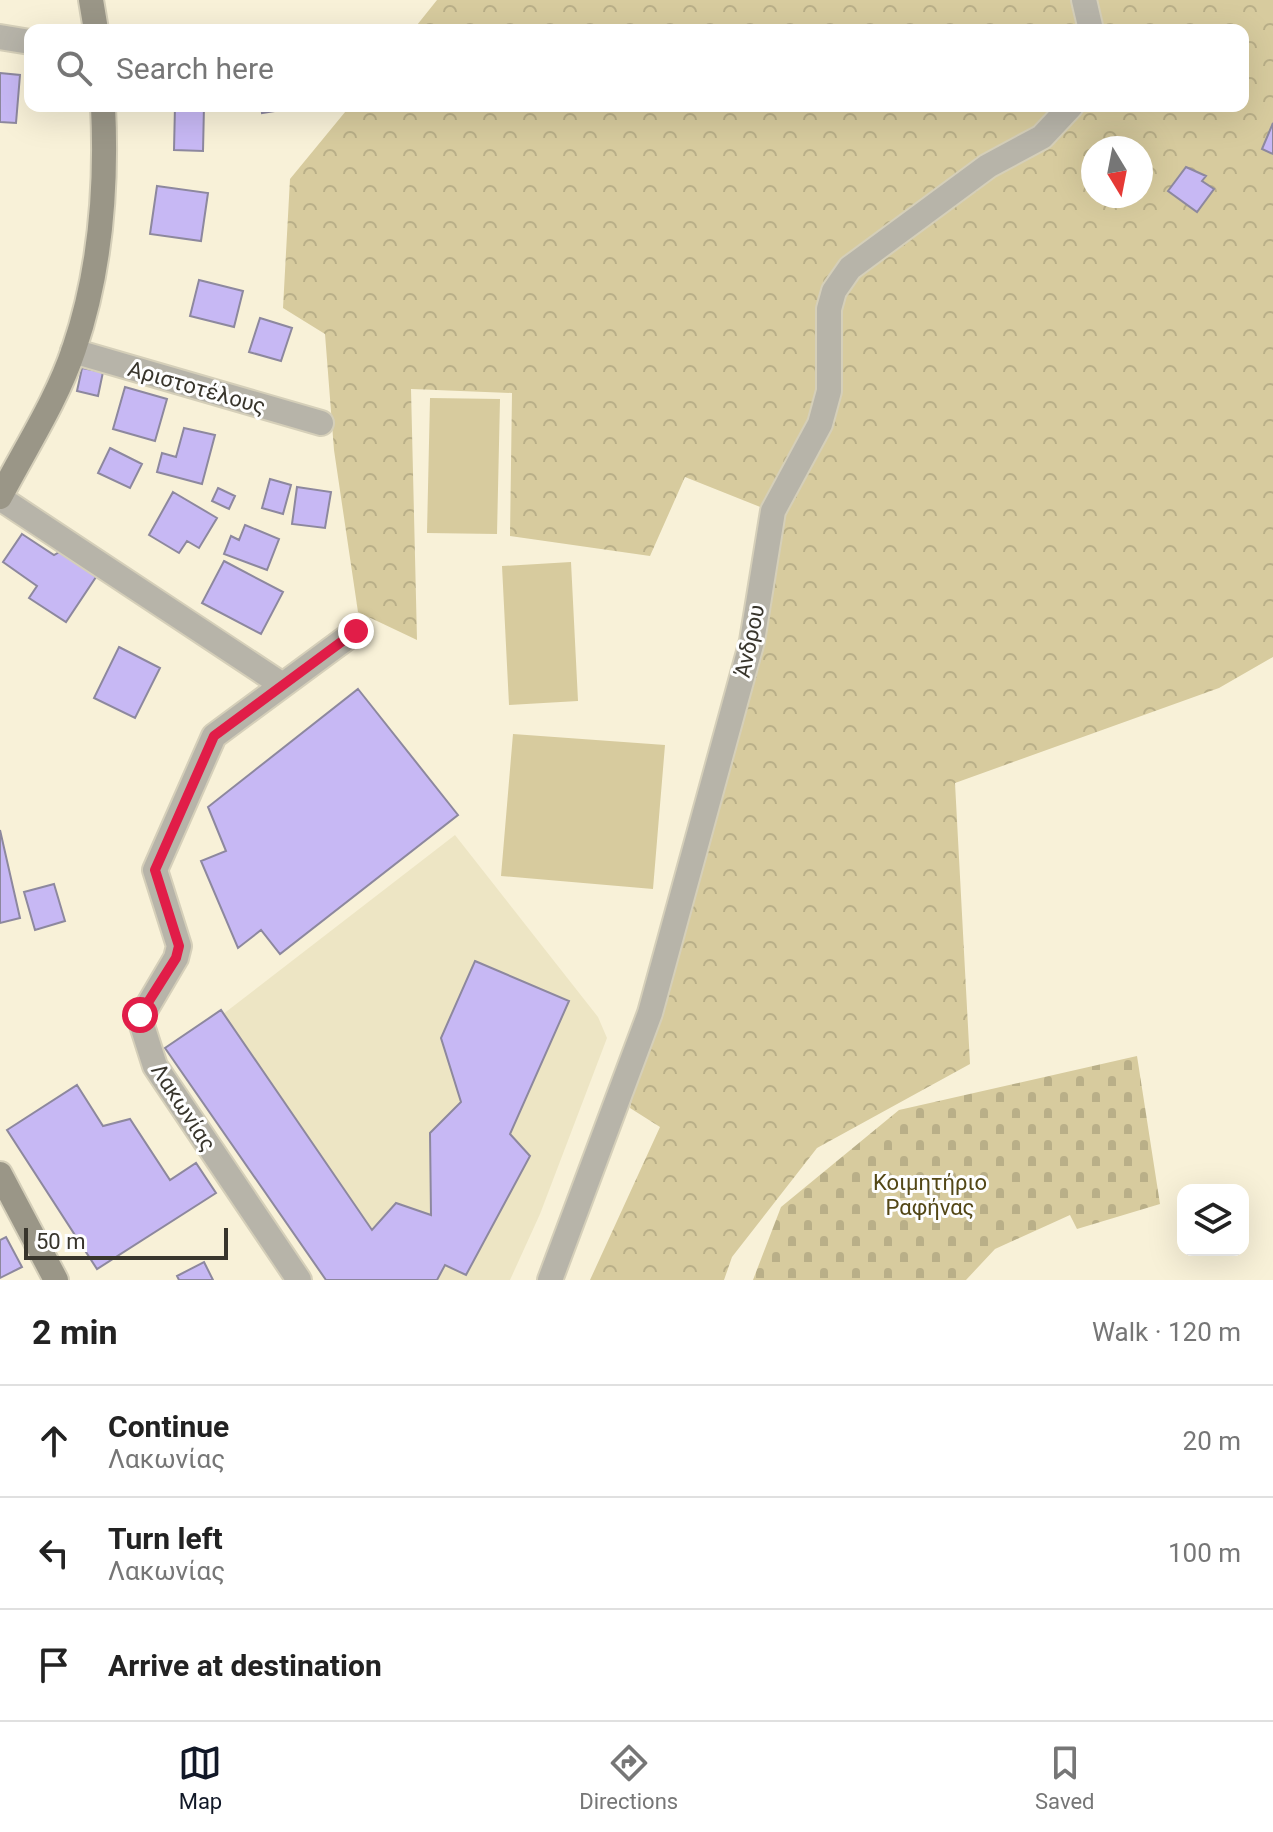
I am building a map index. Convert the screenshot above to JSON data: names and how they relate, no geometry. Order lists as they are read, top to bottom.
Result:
{
  "streets": {
    "street": ["Αριστοτέλους", "Άνδρου", "Λακωνίας"]
  },
  "parks": ["Κοιμητήριο Ραφήνας"],
  "scale_bar": "50 m",
  "north": "bottom",
  "page": {
    "search": "Search here",
    "scale": "50 m",
    "heading": ["2 min", "Walk · 120 m"],
    "list": [
      ["Continue", "Λακωνίας", "20 m"],
      ["Turn left", "Λακωνίας", "100 m"],
      "Arrive at destination"
    ],
    "nav": ["Map", "Directions", "Saved"]
  }
}
